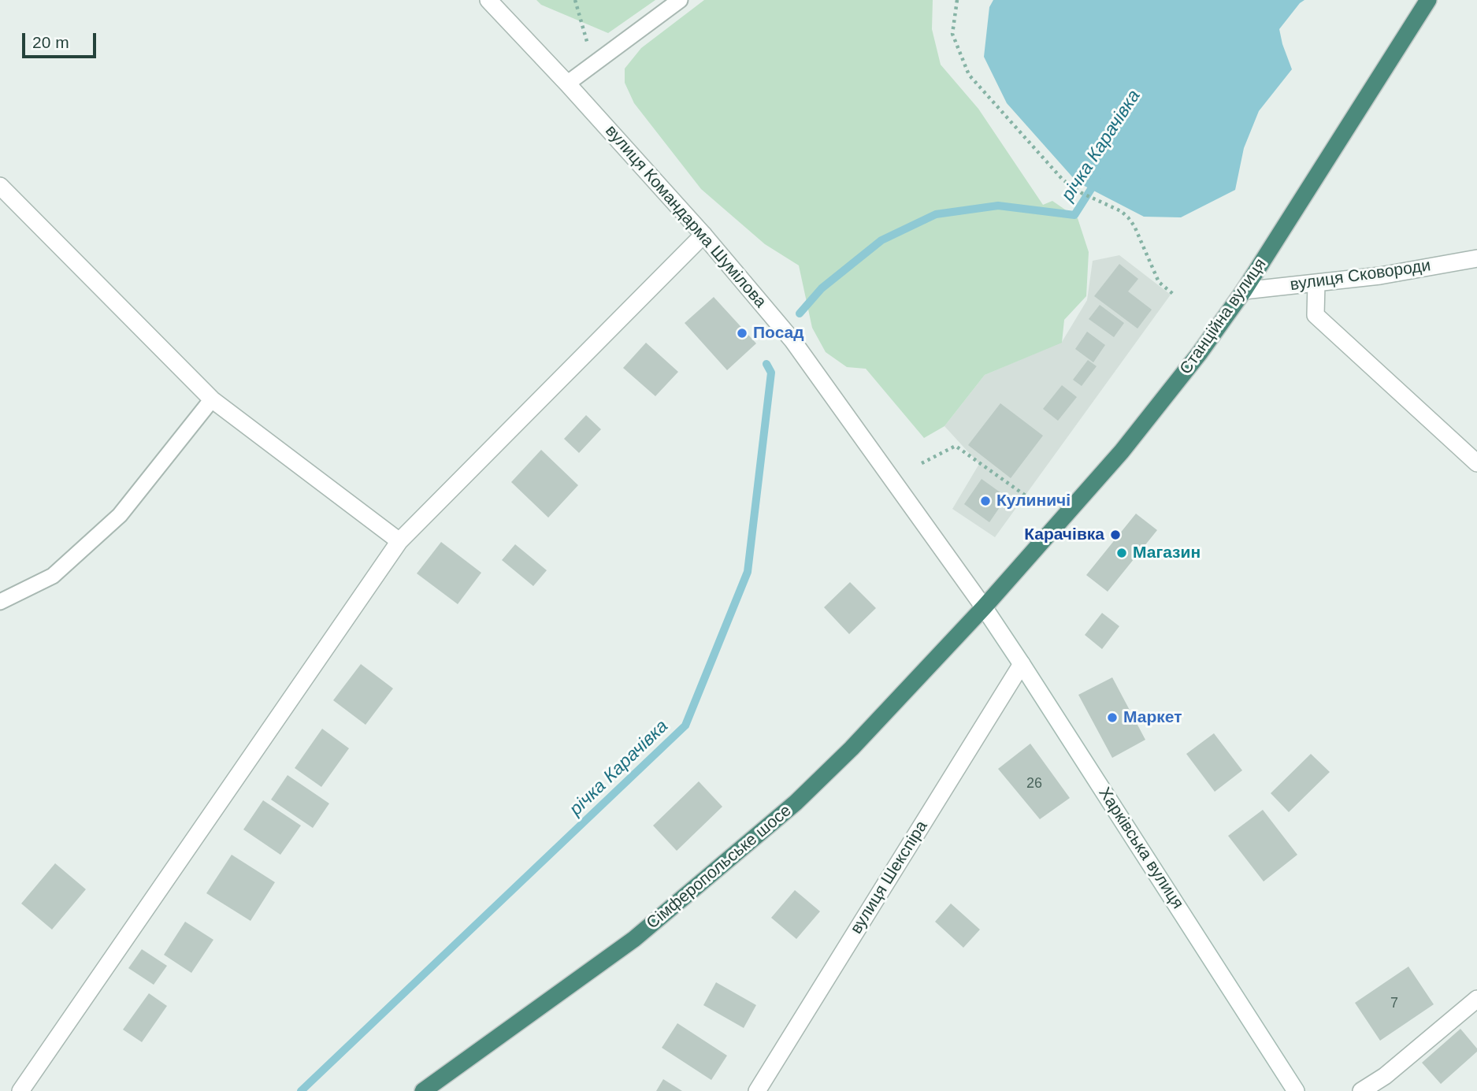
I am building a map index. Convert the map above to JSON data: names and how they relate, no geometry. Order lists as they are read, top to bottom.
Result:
{
  "streets": {
    "highway": ["Станційна вулиця", "Сімферопольське шосе"],
    "street": [
      "вулиця Командарма Шумілова",
      "вулиця Сковороди",
      "Харківська вулиця",
      "вулиця Шекспіра"
    ]
  },
  "crossings": [
    ["вулиця Командарма Шумілова", "Станційна вулиця"],
    ["вулиця Командарма Шумілова", "Харківська вулиця"],
    ["вулиця Командарма Шумілова", "Сімферопольське шосе"],
    ["вулиця Сковороди", "Станційна вулиця"],
    ["Станційна вулиця", "Харківська вулиця"],
    ["Станційна вулиця", "Сімферопольське шосе"],
    ["Харківська вулиця", "Сімферопольське шосе"],
    ["Харківська вулиця", "вулиця Шекспіра"]
  ],
  "water": ["річка Карачівка"],
  "places": [
    "Посад",
    "Кулиничі",
    "Карачівка",
    "Магазин",
    "Маркет"
  ],
  "house_numbers": ["26", "7"],
  "scale_bar": "20 m"
}
